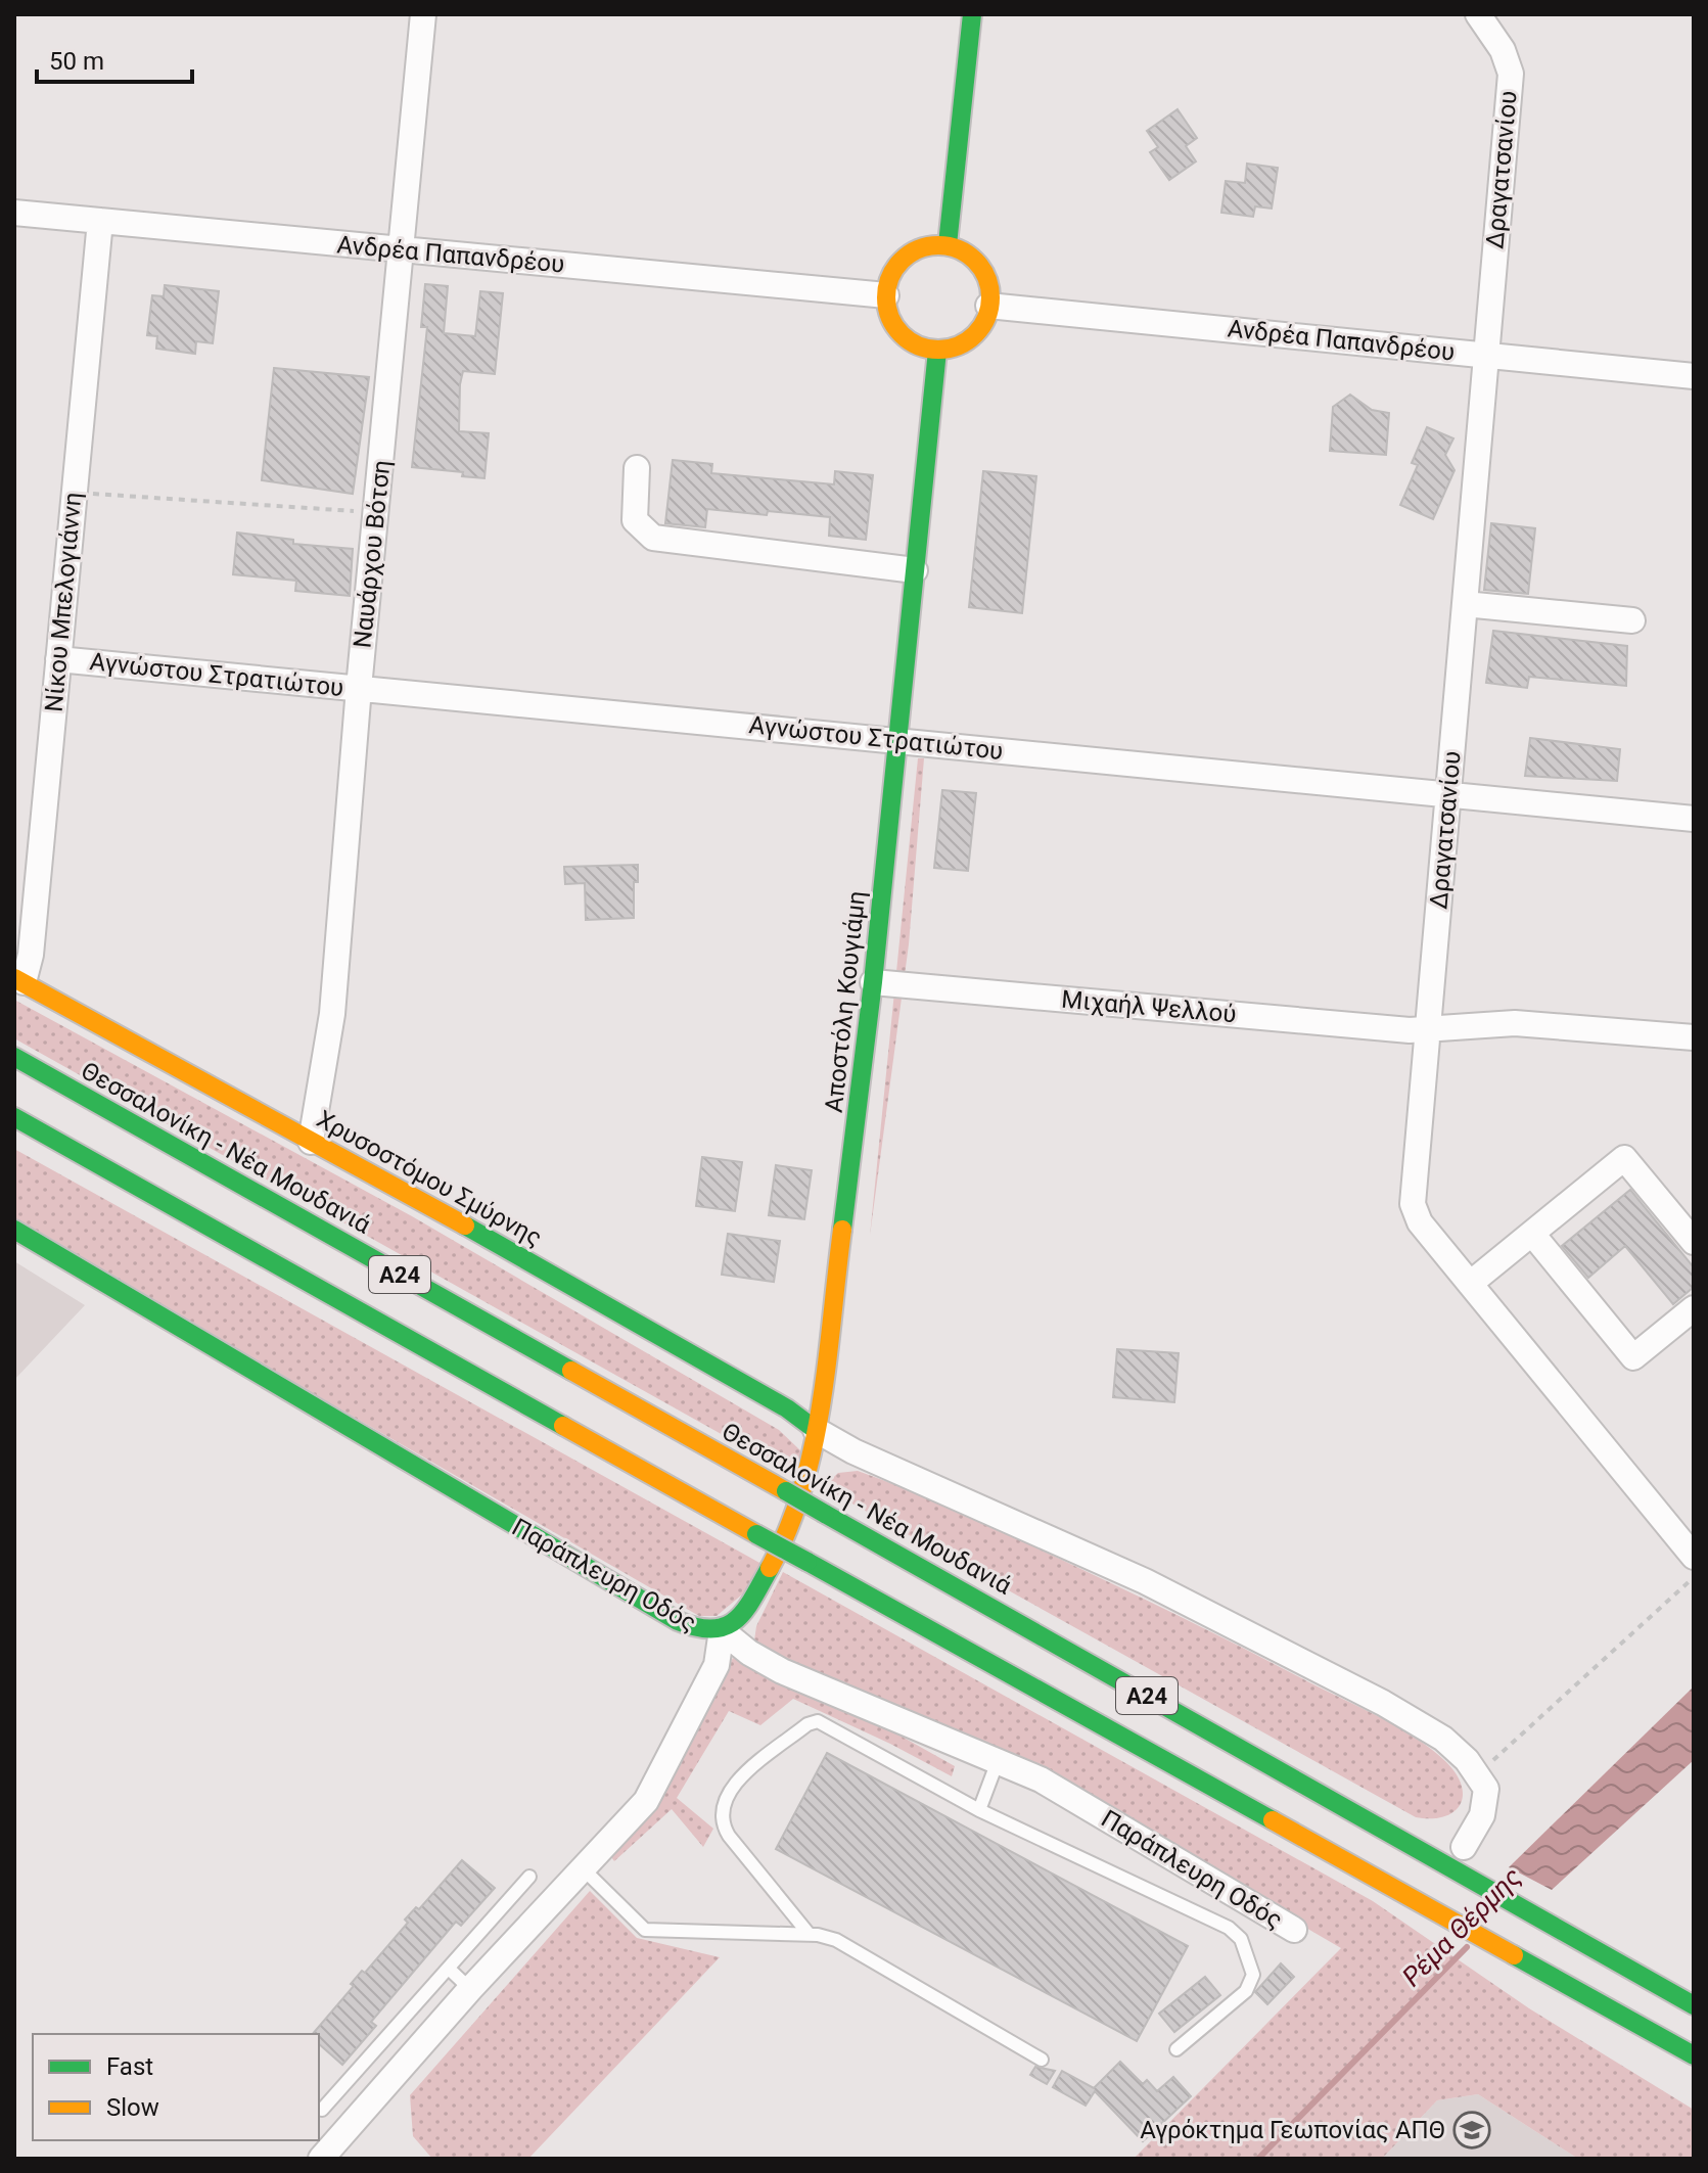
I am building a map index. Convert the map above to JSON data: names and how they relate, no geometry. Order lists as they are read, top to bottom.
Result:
{
  "streets": {
    "main road": [
      "Αποστόλη Κουγιάμη",
      "Θεσσαλονίκη - Νέα Μουδανιά",
      "Χρυσοστόμου Σμύρνης",
      "Α24",
      "Παράπλευρη Οδός"
    ],
    "street": [
      "Δραγατσανίου",
      "Ανδρέα Παπανδρέου",
      "Ναυάρχου Βότση",
      "Νίκου Μπελογιάννη",
      "Αγνώστου Στρατιώτου",
      "Μιχαήλ Ψελλού"
    ]
  },
  "crossings": [
    ["Δραγατσανίου", "Ανδρέα Παπανδρέου"],
    ["Δραγατσανίου", "Αγνώστου Στρατιώτου"],
    ["Δραγατσανίου", "Μιχαήλ Ψελλού"],
    ["Ανδρέα Παπανδρέου", "Ναυάρχου Βότση"],
    ["Ανδρέα Παπανδρέου", "Νίκου Μπελογιάννη"],
    ["Ανδρέα Παπανδρέου", "Αποστόλη Κουγιάμη"],
    ["Ναυάρχου Βότση", "Αγνώστου Στρατιώτου"],
    ["Ναυάρχου Βότση", "Χρυσοστόμου Σμύρνης"],
    ["Νίκου Μπελογιάννη", "Αγνώστου Στρατιώτου"],
    ["Νίκου Μπελογιάννη", "Χρυσοστόμου Σμύρνης"],
    ["Αγνώστου Στρατιώτου", "Αποστόλη Κουγιάμη"],
    ["Αποστόλη Κουγιάμη", "Μιχαήλ Ψελλού"],
    ["Αποστόλη Κουγιάμη", "Χρυσοστόμου Σμύρνης"],
    ["Αποστόλη Κουγιάμη", "Παράπλευρη Οδός"]
  ],
  "water": ["Ρέμα Θέρμης"],
  "places": {
    "school or university": ["Αγρόκτημα Γεωπονίας ΑΠΘ"]
  },
  "legend": ["Fast", "Slow"],
  "scale_bar": "50 m"
}
